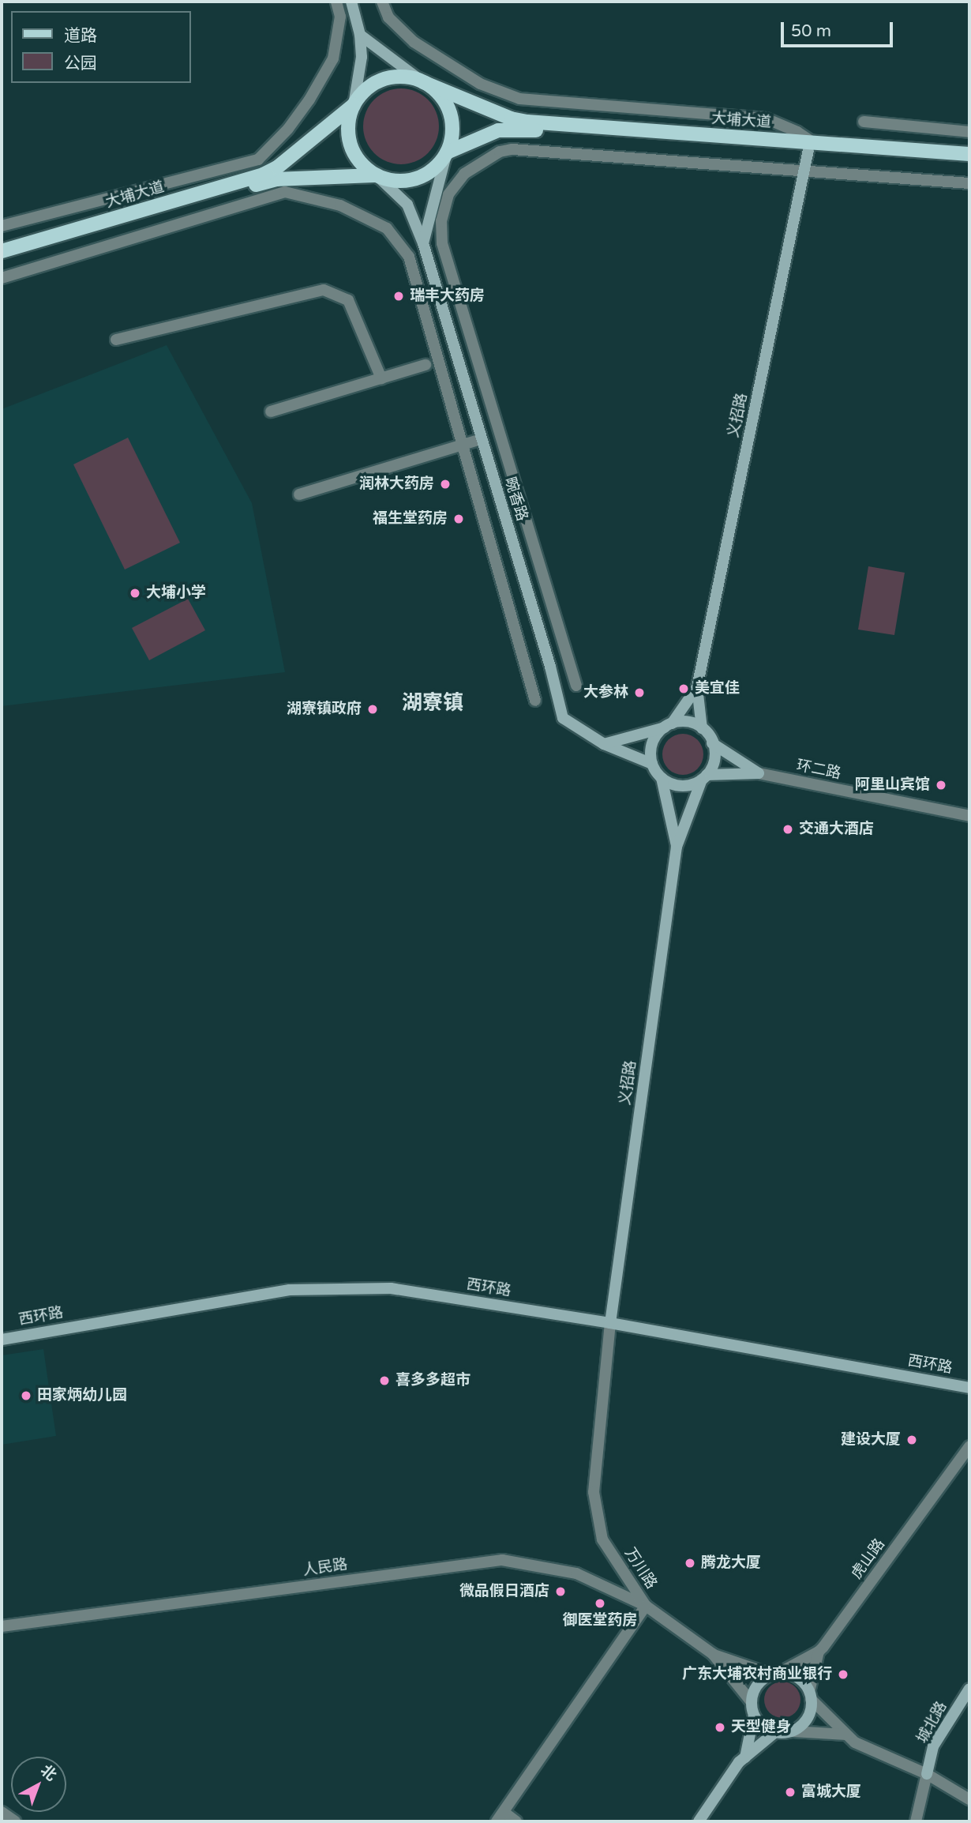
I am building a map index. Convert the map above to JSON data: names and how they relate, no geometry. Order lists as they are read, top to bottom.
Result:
{
  "streets": {
    "main road": [
      "大埔大道",
      "义招路",
      "畹香路",
      "西环路",
      "城北路"
    ],
    "street": [
      "环二路",
      "虎山路",
      "人民路",
      "万川路"
    ]
  },
  "crossings": [
    ["大埔大道", "义招路"],
    ["义招路", "西环路"],
    ["义招路", "万川路"],
    ["西环路", "万川路"],
    ["人民路", "万川路"]
  ],
  "districts": ["湖寮镇"],
  "places": [
    "瑞丰大药房",
    "润林大药房",
    "福生堂药房",
    "大埔小学",
    "美宜佳",
    "大参林",
    "湖寮镇政府",
    "阿里山宾馆",
    "交通大酒店",
    "喜多多超市",
    "田家炳幼儿园",
    "建设大厦",
    "腾龙大厦",
    "微品假日酒店",
    "御医堂药房",
    "广东大埔农村商业银行",
    "天型健身",
    "富城大厦"
  ],
  "legend": ["道路", "公园"],
  "scale_bar": "50 m",
  "north": "top right"
}
